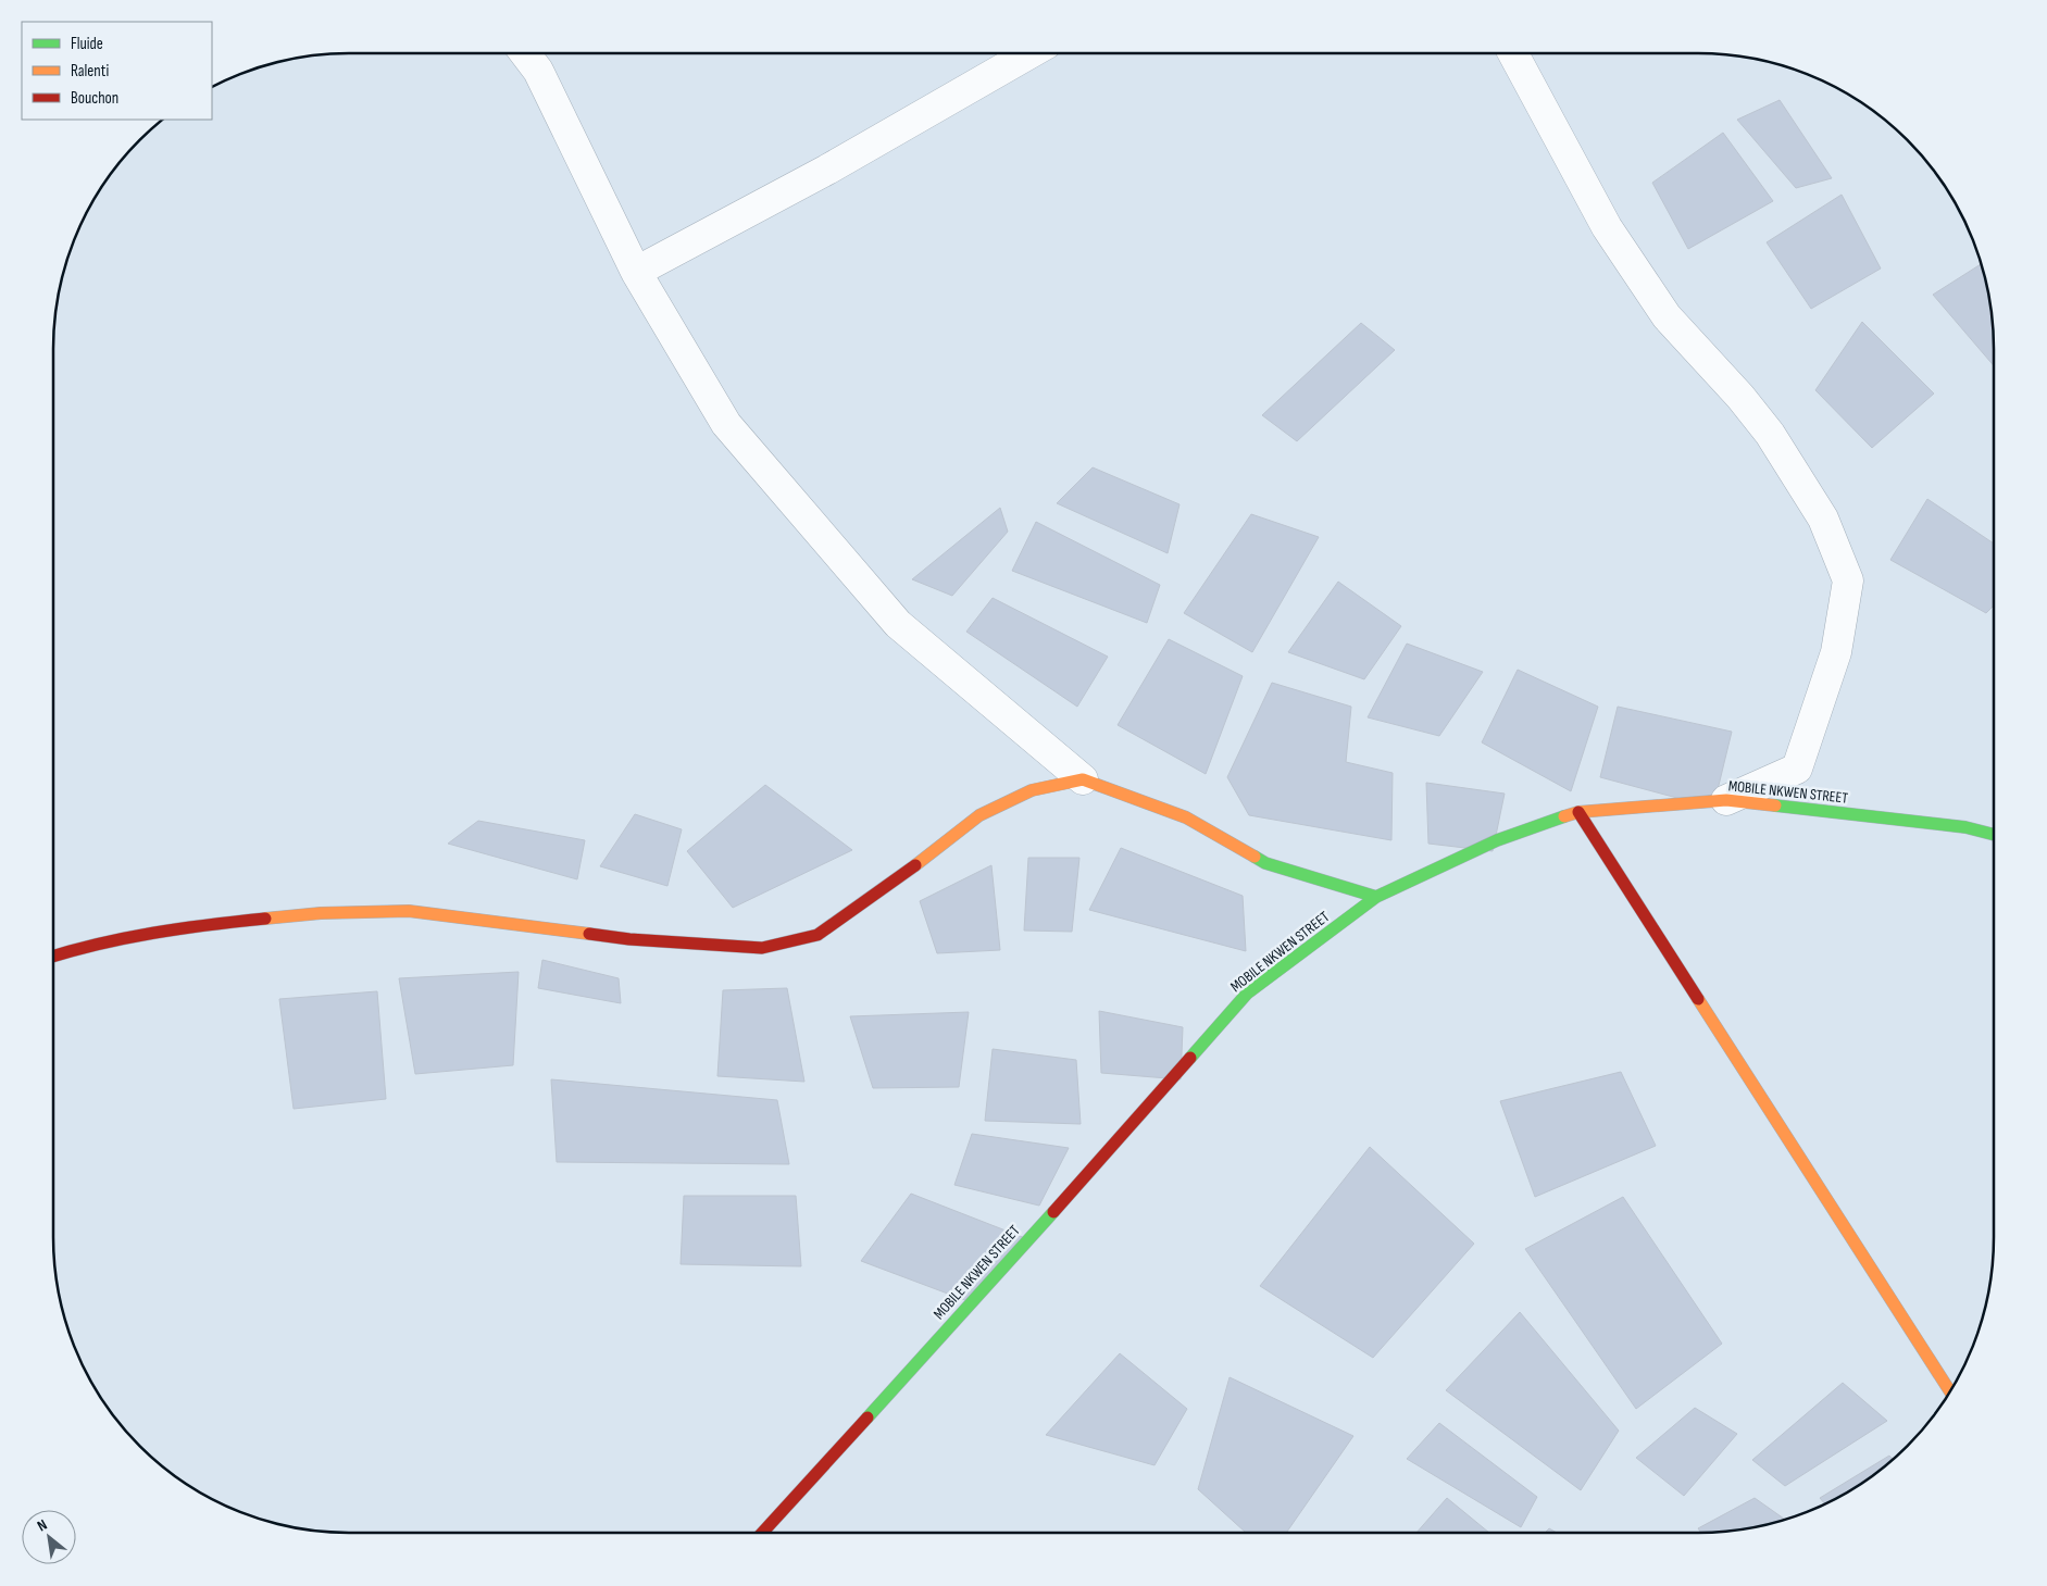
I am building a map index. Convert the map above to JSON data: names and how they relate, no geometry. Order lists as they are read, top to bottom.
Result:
{
  "streets": {
    "main road": ["MOBILE NKWEN STREET"]
  },
  "legend": ["Fluide", "Ralenti", "Bouchon"],
  "north": "top left"
}
